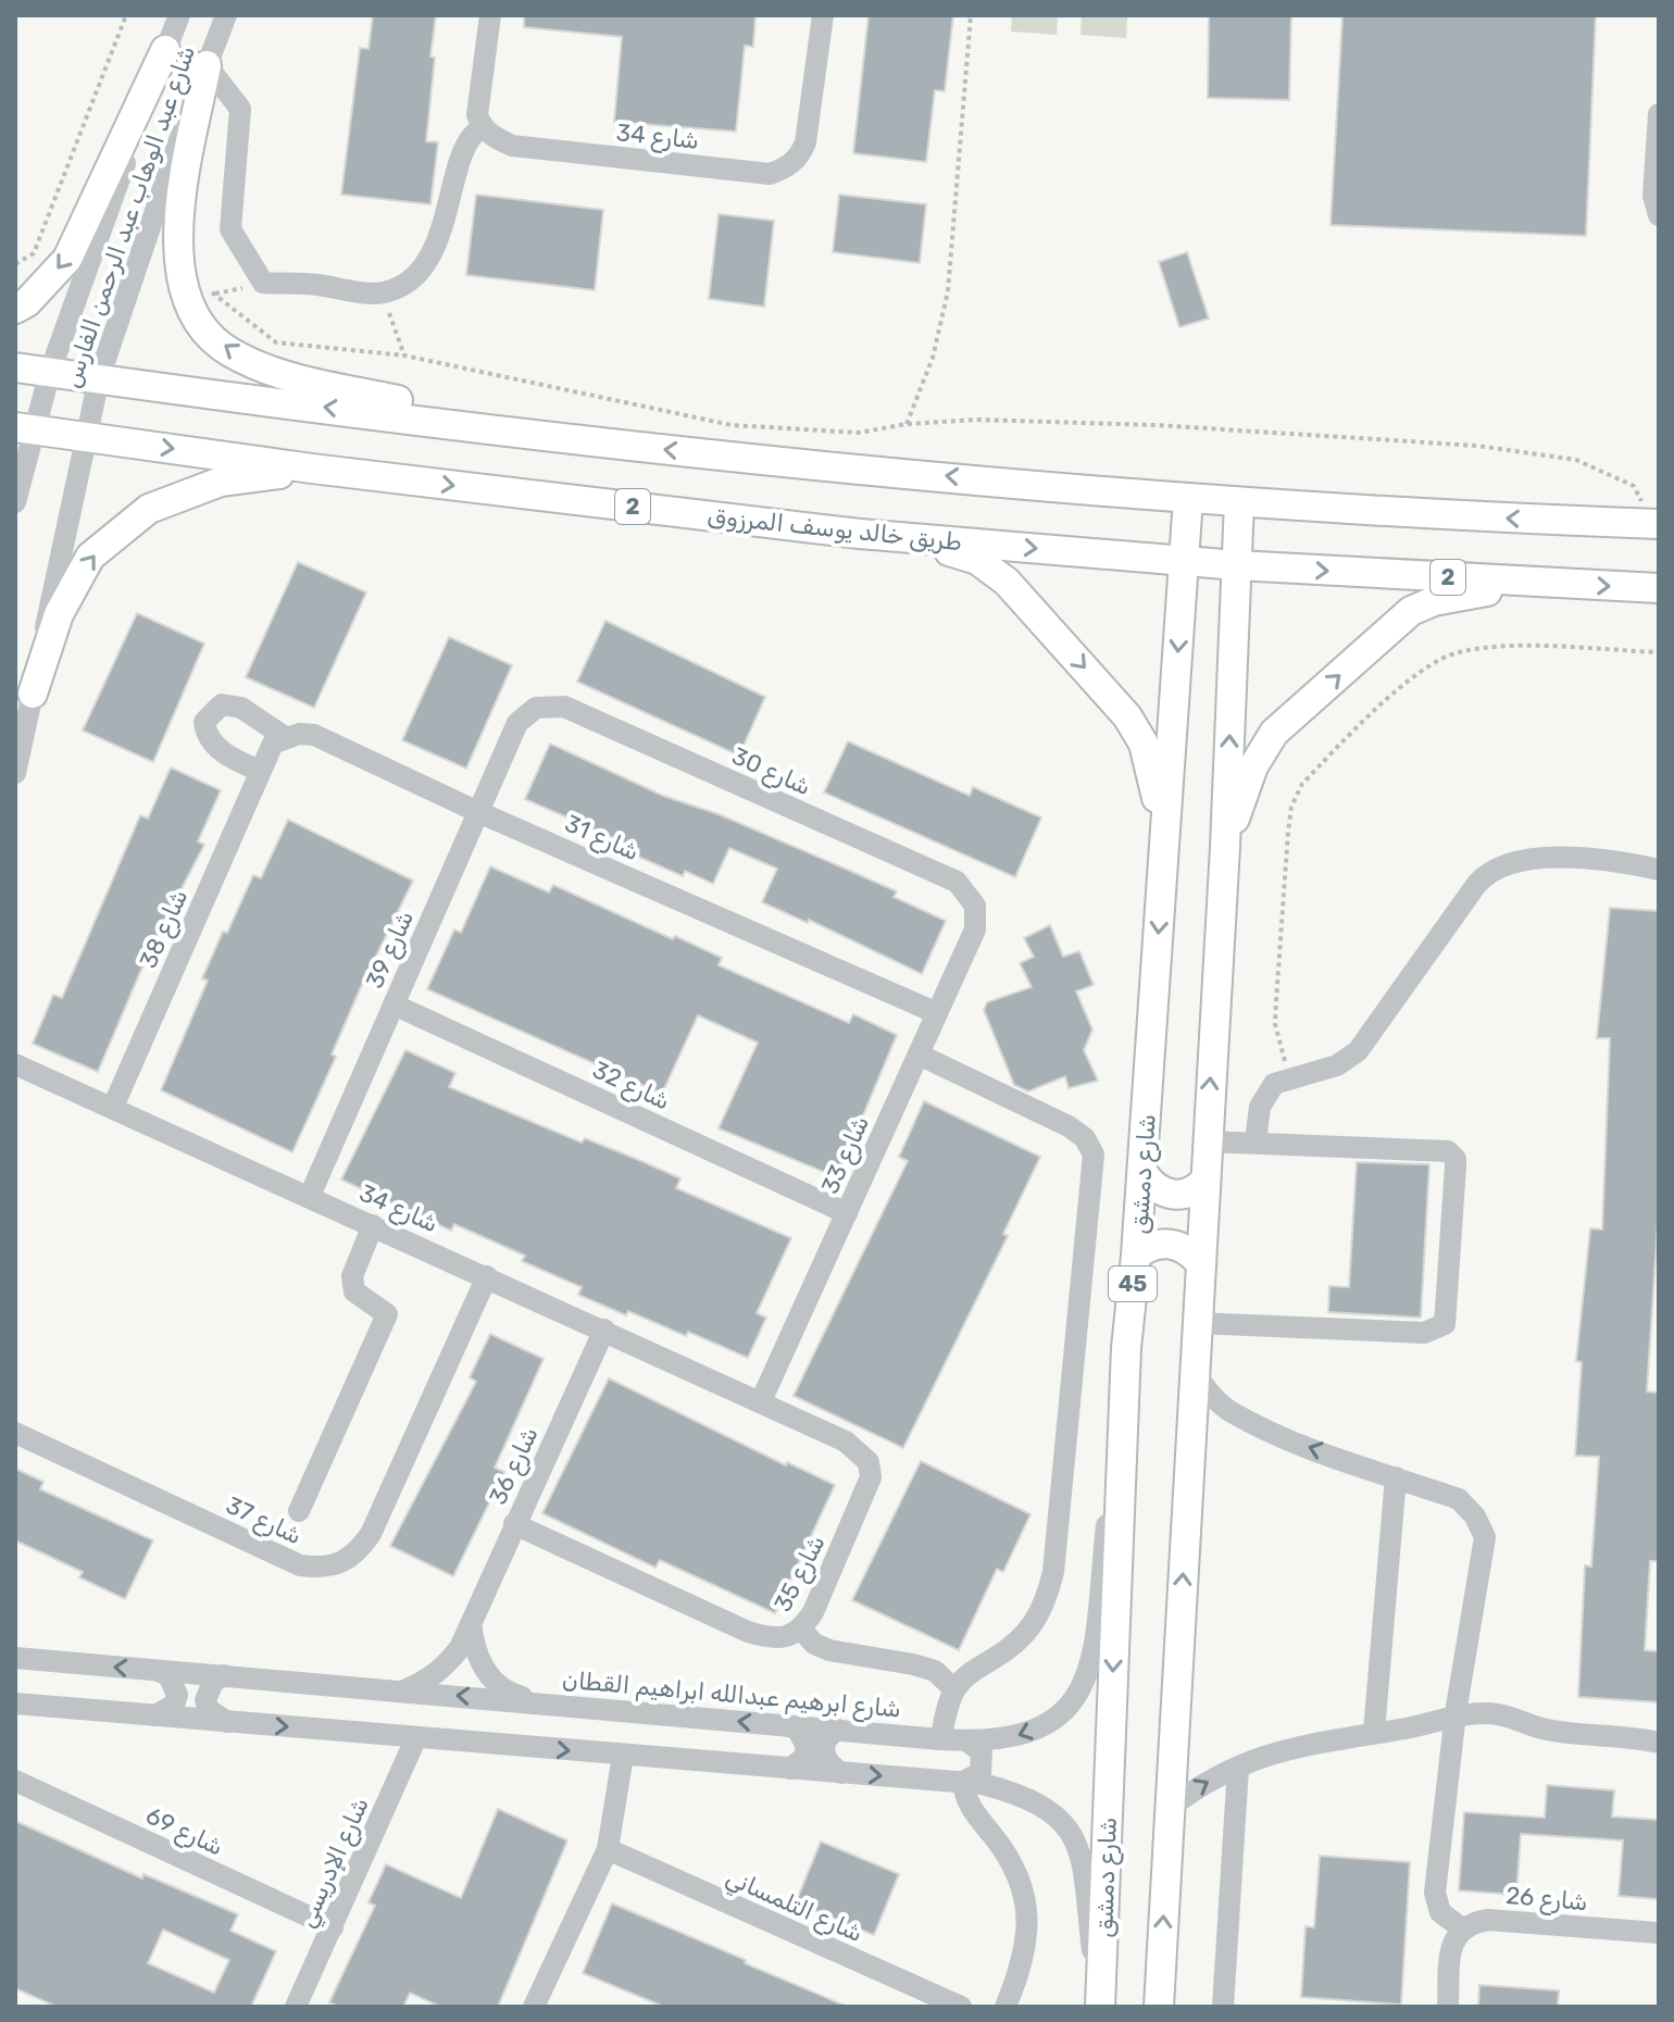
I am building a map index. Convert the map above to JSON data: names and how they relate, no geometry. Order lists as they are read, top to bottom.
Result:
{
  "streets": {
    "main road": [
      "2",
      "طريق خالد يوسف المرزوق",
      "شارع دمشق",
      "45"
    ],
    "street": [
      "شارع 34",
      "شارع عبد الوهاب عبد الرحمن الفارس",
      "شارع 30",
      "شارع 31",
      "شارع 38",
      "شارع 39",
      "شارع 32",
      "شارع 33",
      "شارع 36",
      "شارع 37",
      "شارع 35",
      "شارع ابرهيم عبدالله ابراهيم القطان",
      "شارع 69",
      "شارع الإدريسي",
      "شارع 26",
      "شارع التلمساني"
    ]
  },
  "crossings": [
    ["شارع 34", "شارع 38"],
    ["شارع 34", "شارع 39"],
    ["شارع 34", "شارع 33"],
    ["شارع 34", "شارع 36"],
    ["شارع 34", "شارع 37"],
    ["شارع 34", "شارع 35"],
    ["شارع عبد الوهاب عبد الرحمن الفارس", "طريق خالد يوسف المرزوق"],
    ["طريق خالد يوسف المرزوق", "شارع دمشق"],
    ["شارع 30", "شارع 39"],
    ["شارع 30", "شارع 33"],
    ["شارع 31", "شارع 39"],
    ["شارع 31", "شارع 33"],
    ["شارع 39", "شارع 32"],
    ["شارع 32", "شارع 33"],
    ["شارع 33", "شارع 35"],
    ["شارع دمشق", "شارع ابرهيم عبدالله ابراهيم القطان"],
    ["شارع 36", "شارع 35"],
    ["شارع 36", "شارع ابرهيم عبدالله ابراهيم القطان"],
    ["شارع 69", "شارع الإدريسي"]
  ]
}
